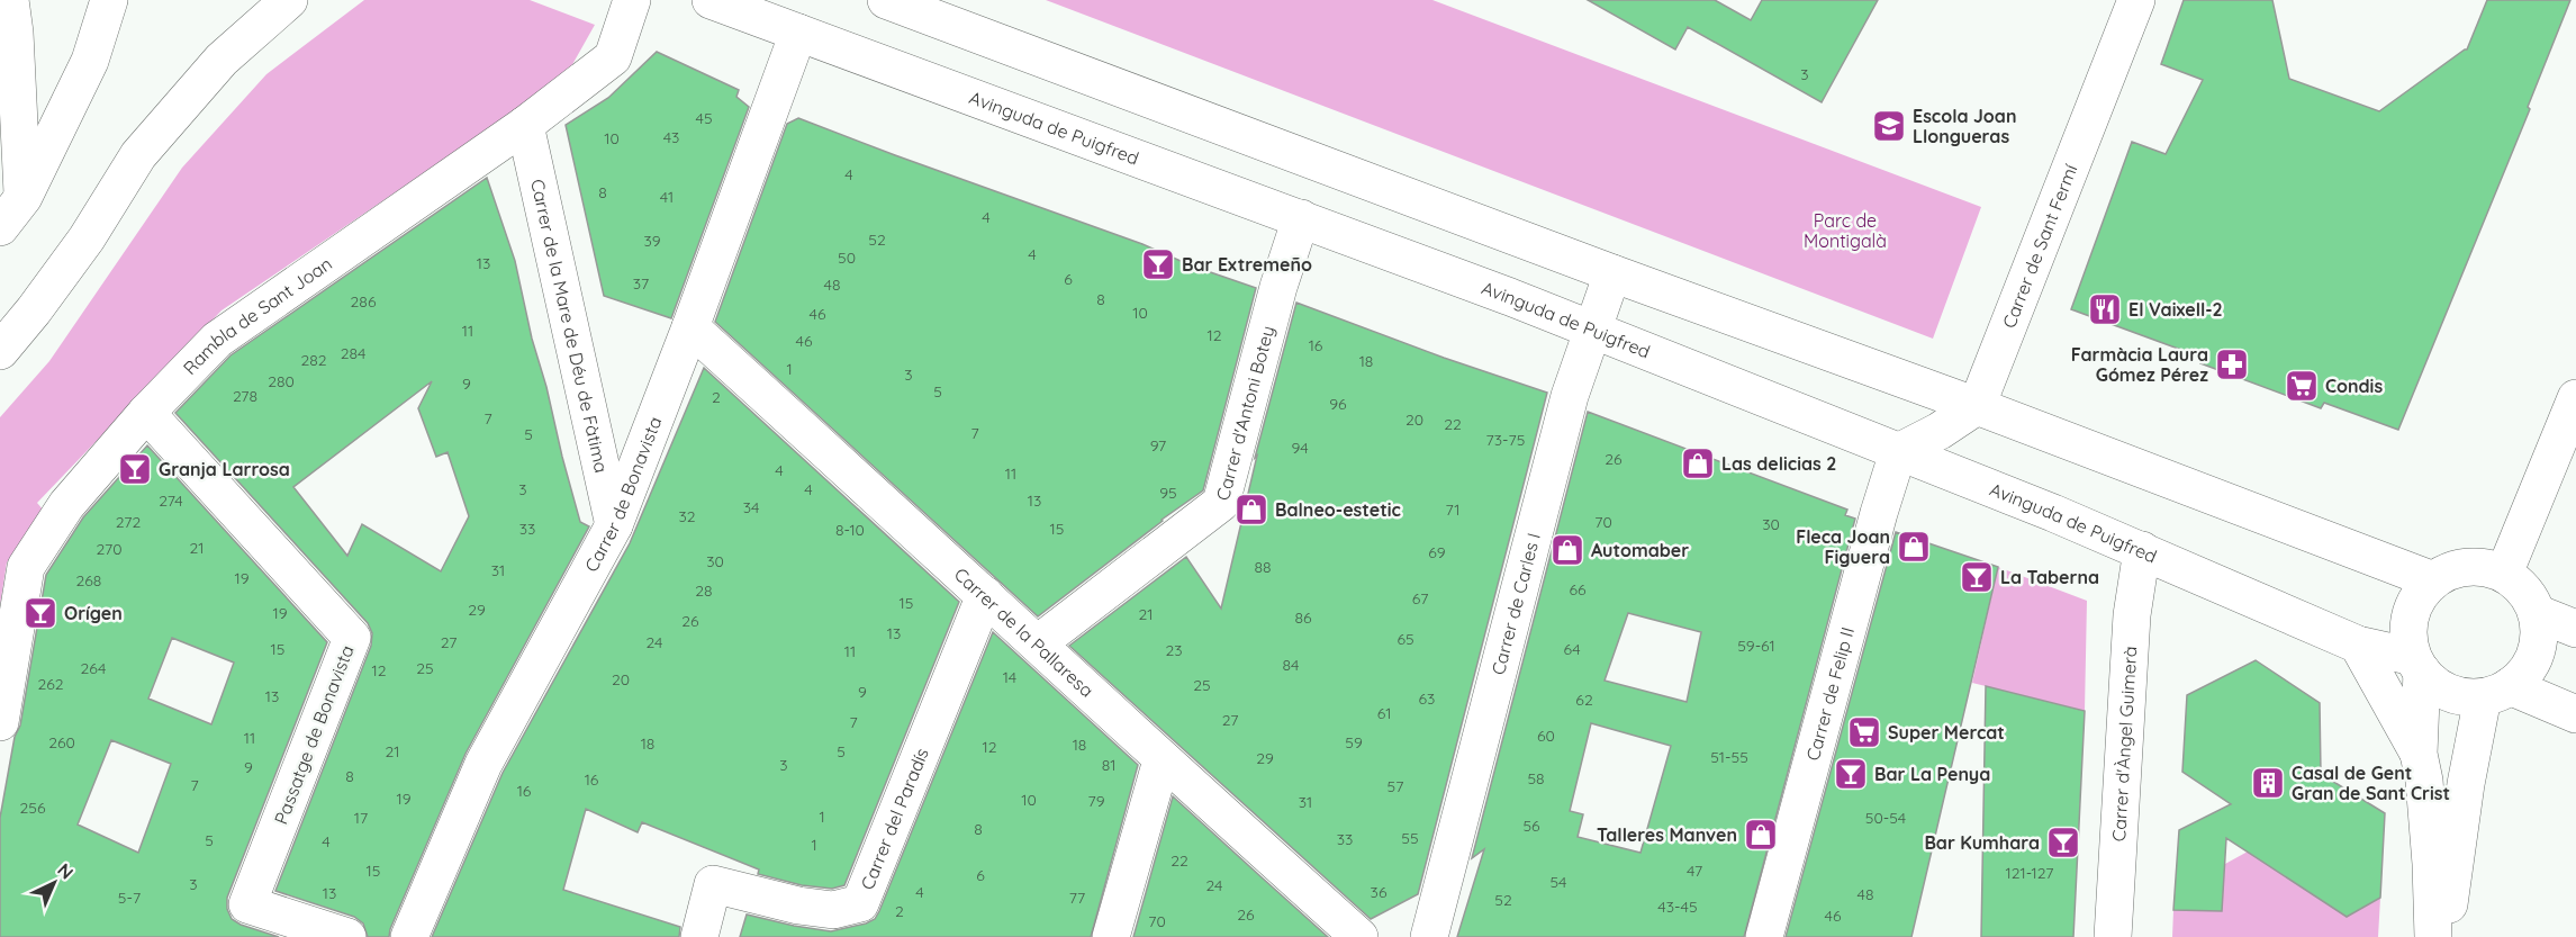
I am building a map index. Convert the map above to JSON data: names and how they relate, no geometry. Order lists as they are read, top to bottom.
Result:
{
  "streets": {
    "street": [
      "Avinguda de Puigfred",
      "Carrer de Sant Fermí",
      "Rambla de Sant Joan",
      "Carrer de la Mare de Déu de Fàtima",
      "Carrer d'Antoni Botey",
      "Carrer de Bonavista",
      "Carrer de Carles I",
      "Carrer de la Pallaresa",
      "Carrer de Felip II",
      "Passatge de Bonavista",
      "Carrer d'Àngel Guimerà",
      "Carrer del Paradís"
    ]
  },
  "crossings": [
    ["Avinguda de Puigfred", "Carrer d'Antoni Botey"],
    ["Avinguda de Puigfred", "Carrer de Bonavista"],
    ["Avinguda de Puigfred", "Carrer de Carles I"],
    ["Avinguda de Puigfred", "Carrer de Felip II"],
    ["Avinguda de Puigfred", "Carrer d'Àngel Guimerà"],
    ["Rambla de Sant Joan", "Carrer de la Mare de Déu de Fàtima"],
    ["Rambla de Sant Joan", "Passatge de Bonavista"],
    ["Carrer de la Mare de Déu de Fàtima", "Carrer de Bonavista"],
    ["Carrer d'Antoni Botey", "Carrer de la Pallaresa"],
    ["Carrer de Bonavista", "Carrer de la Pallaresa"],
    ["Carrer de la Pallaresa", "Carrer del Paradís"]
  ],
  "parks": ["Parc de Montigalà"],
  "places": {
    "school or university": ["Escola Joan Llongueras"],
    "bar": [
      "Bar Extremeño",
      "Granja Larrosa",
      "La Taberna",
      "Orígen",
      "Bar La Penya",
      "Bar Kumhara"
    ],
    "restaurant": ["El Vaixell-2"],
    "pharmacy": ["Farmàcia Laura Gómez Pérez"],
    "supermarket": ["Condis", "Super Mercat"],
    "shop": [
      "Las delicias 2",
      "Balneo-estetic",
      "Fleca Joan Figuera",
      "Automaber",
      "Talleres Manven"
    ],
    "building": ["Casal de Gent Gran de Sant Crist"]
  },
  "house_numbers": [
    "3",
    "45",
    "43",
    "10",
    "4",
    "8",
    "41",
    "4",
    "52",
    "39",
    "4",
    "50",
    "13",
    "6",
    "37",
    "48",
    "8",
    "286",
    "10",
    "46",
    "11",
    "12",
    "46",
    "16",
    "284",
    "282",
    "18",
    "1",
    "3",
    "280",
    "9",
    "5",
    "278",
    "2",
    "96",
    "7",
    "20",
    "22",
    "7",
    "5",
    "73-75",
    "97",
    "94",
    "26",
    "4",
    "11",
    "3",
    "4",
    "95",
    "274",
    "13",
    "34",
    "71",
    "32",
    "272",
    "70",
    "30",
    "33",
    "15",
    "8-10",
    "21",
    "270",
    "69",
    "30",
    "88",
    "31",
    "19",
    "268",
    "66",
    "28",
    "67",
    "15",
    "29",
    "19",
    "21",
    "86",
    "26",
    "13",
    "65",
    "27",
    "24",
    "59-61",
    "15",
    "64",
    "23",
    "11",
    "84",
    "264",
    "25",
    "12",
    "14",
    "20",
    "262",
    "25",
    "9",
    "13",
    "63",
    "62",
    "61",
    "27",
    "7",
    "60",
    "11",
    "260",
    "59",
    "18",
    "18",
    "12",
    "21",
    "5",
    "51-55",
    "29",
    "3",
    "81",
    "9",
    "8",
    "58",
    "16",
    "7",
    "57",
    "16",
    "19",
    "10",
    "79",
    "31",
    "256",
    "1",
    "17",
    "50-54",
    "56",
    "8",
    "55",
    "33",
    "5",
    "4",
    "1",
    "22",
    "15",
    "47",
    "121-127",
    "6",
    "54",
    "3",
    "24",
    "4",
    "36",
    "13",
    "48",
    "5-7",
    "77",
    "52",
    "43-45",
    "2",
    "26",
    "46",
    "70"
  ],
  "north": "top right"
}
